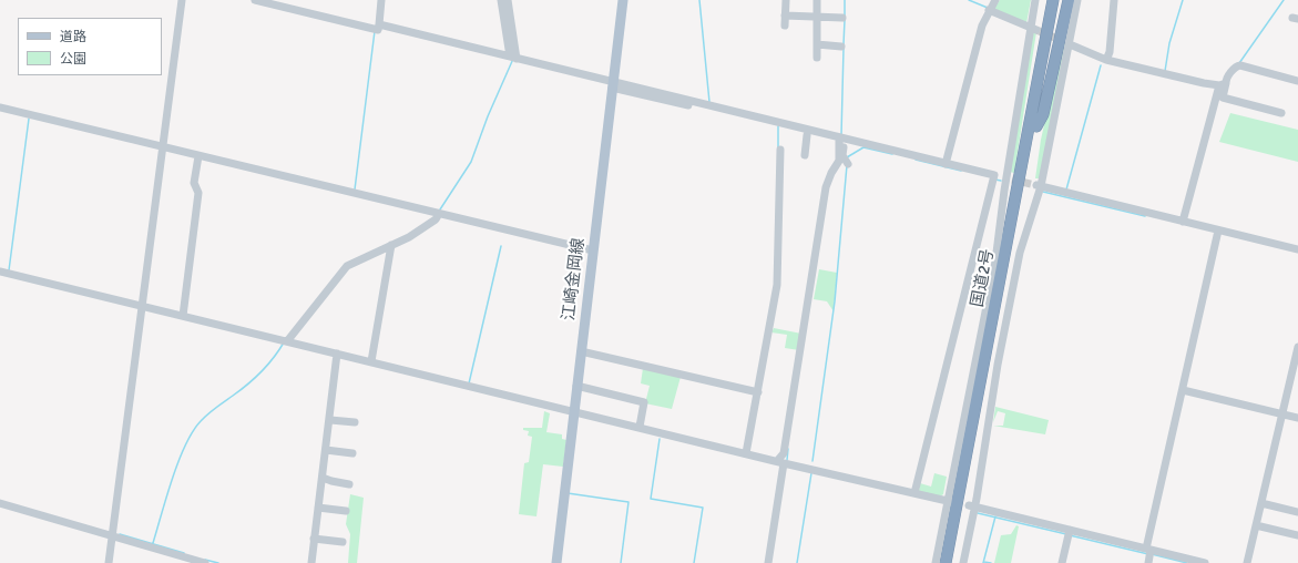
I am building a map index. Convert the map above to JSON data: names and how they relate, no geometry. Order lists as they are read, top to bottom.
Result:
{
  "streets": {
    "highway": ["国道2号"],
    "main road": ["江崎金岡線"]
  },
  "legend": ["道路", "公園"]
}
